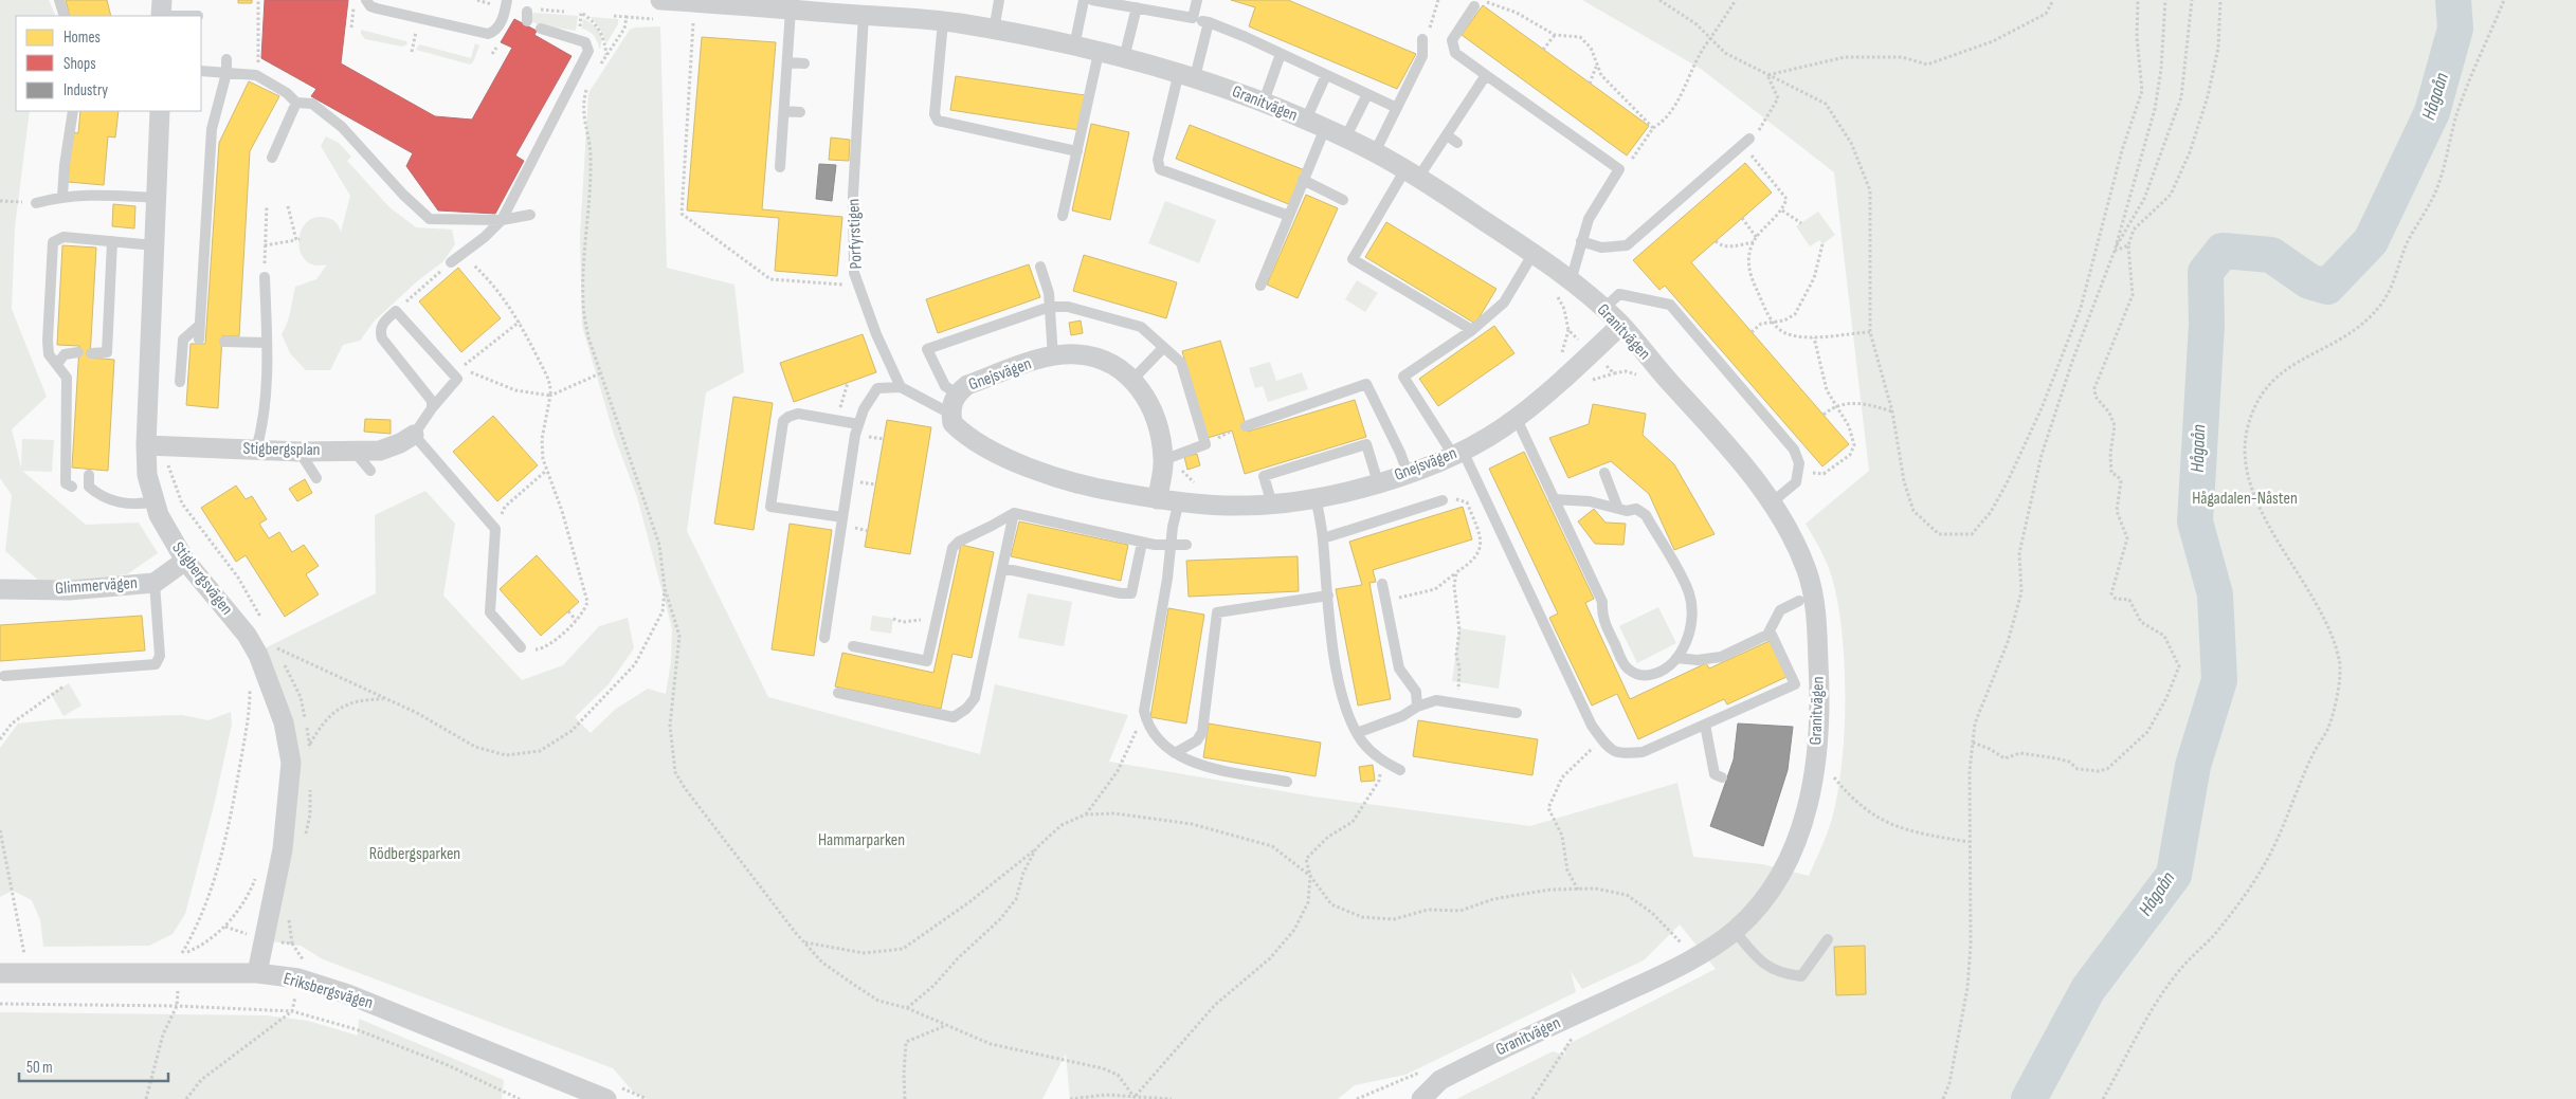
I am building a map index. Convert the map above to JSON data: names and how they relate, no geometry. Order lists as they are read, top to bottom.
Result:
{
  "streets": {
    "street": [
      "Granitvägen",
      "Gnejsvägen",
      "Stigbergsplan",
      "Stigbergsvägen",
      "Glimmervägen",
      "Eriksbergsvägen"
    ],
    "lane": ["Porfyrstigen"]
  },
  "crossings": [
    ["Granitvägen", "Porfyrstigen"],
    ["Granitvägen", "Gnejsvägen"],
    ["Stigbergsplan", "Stigbergsvägen"],
    ["Stigbergsvägen", "Glimmervägen"],
    ["Stigbergsvägen", "Eriksbergsvägen"]
  ],
  "water": ["Hågaån"],
  "parks": ["Hågadalen-Nåsten", "Hammarparken", "Rödbergsparken"],
  "legend": ["Homes", "Shops", "Industry"],
  "scale_bar": "50 m"
}
